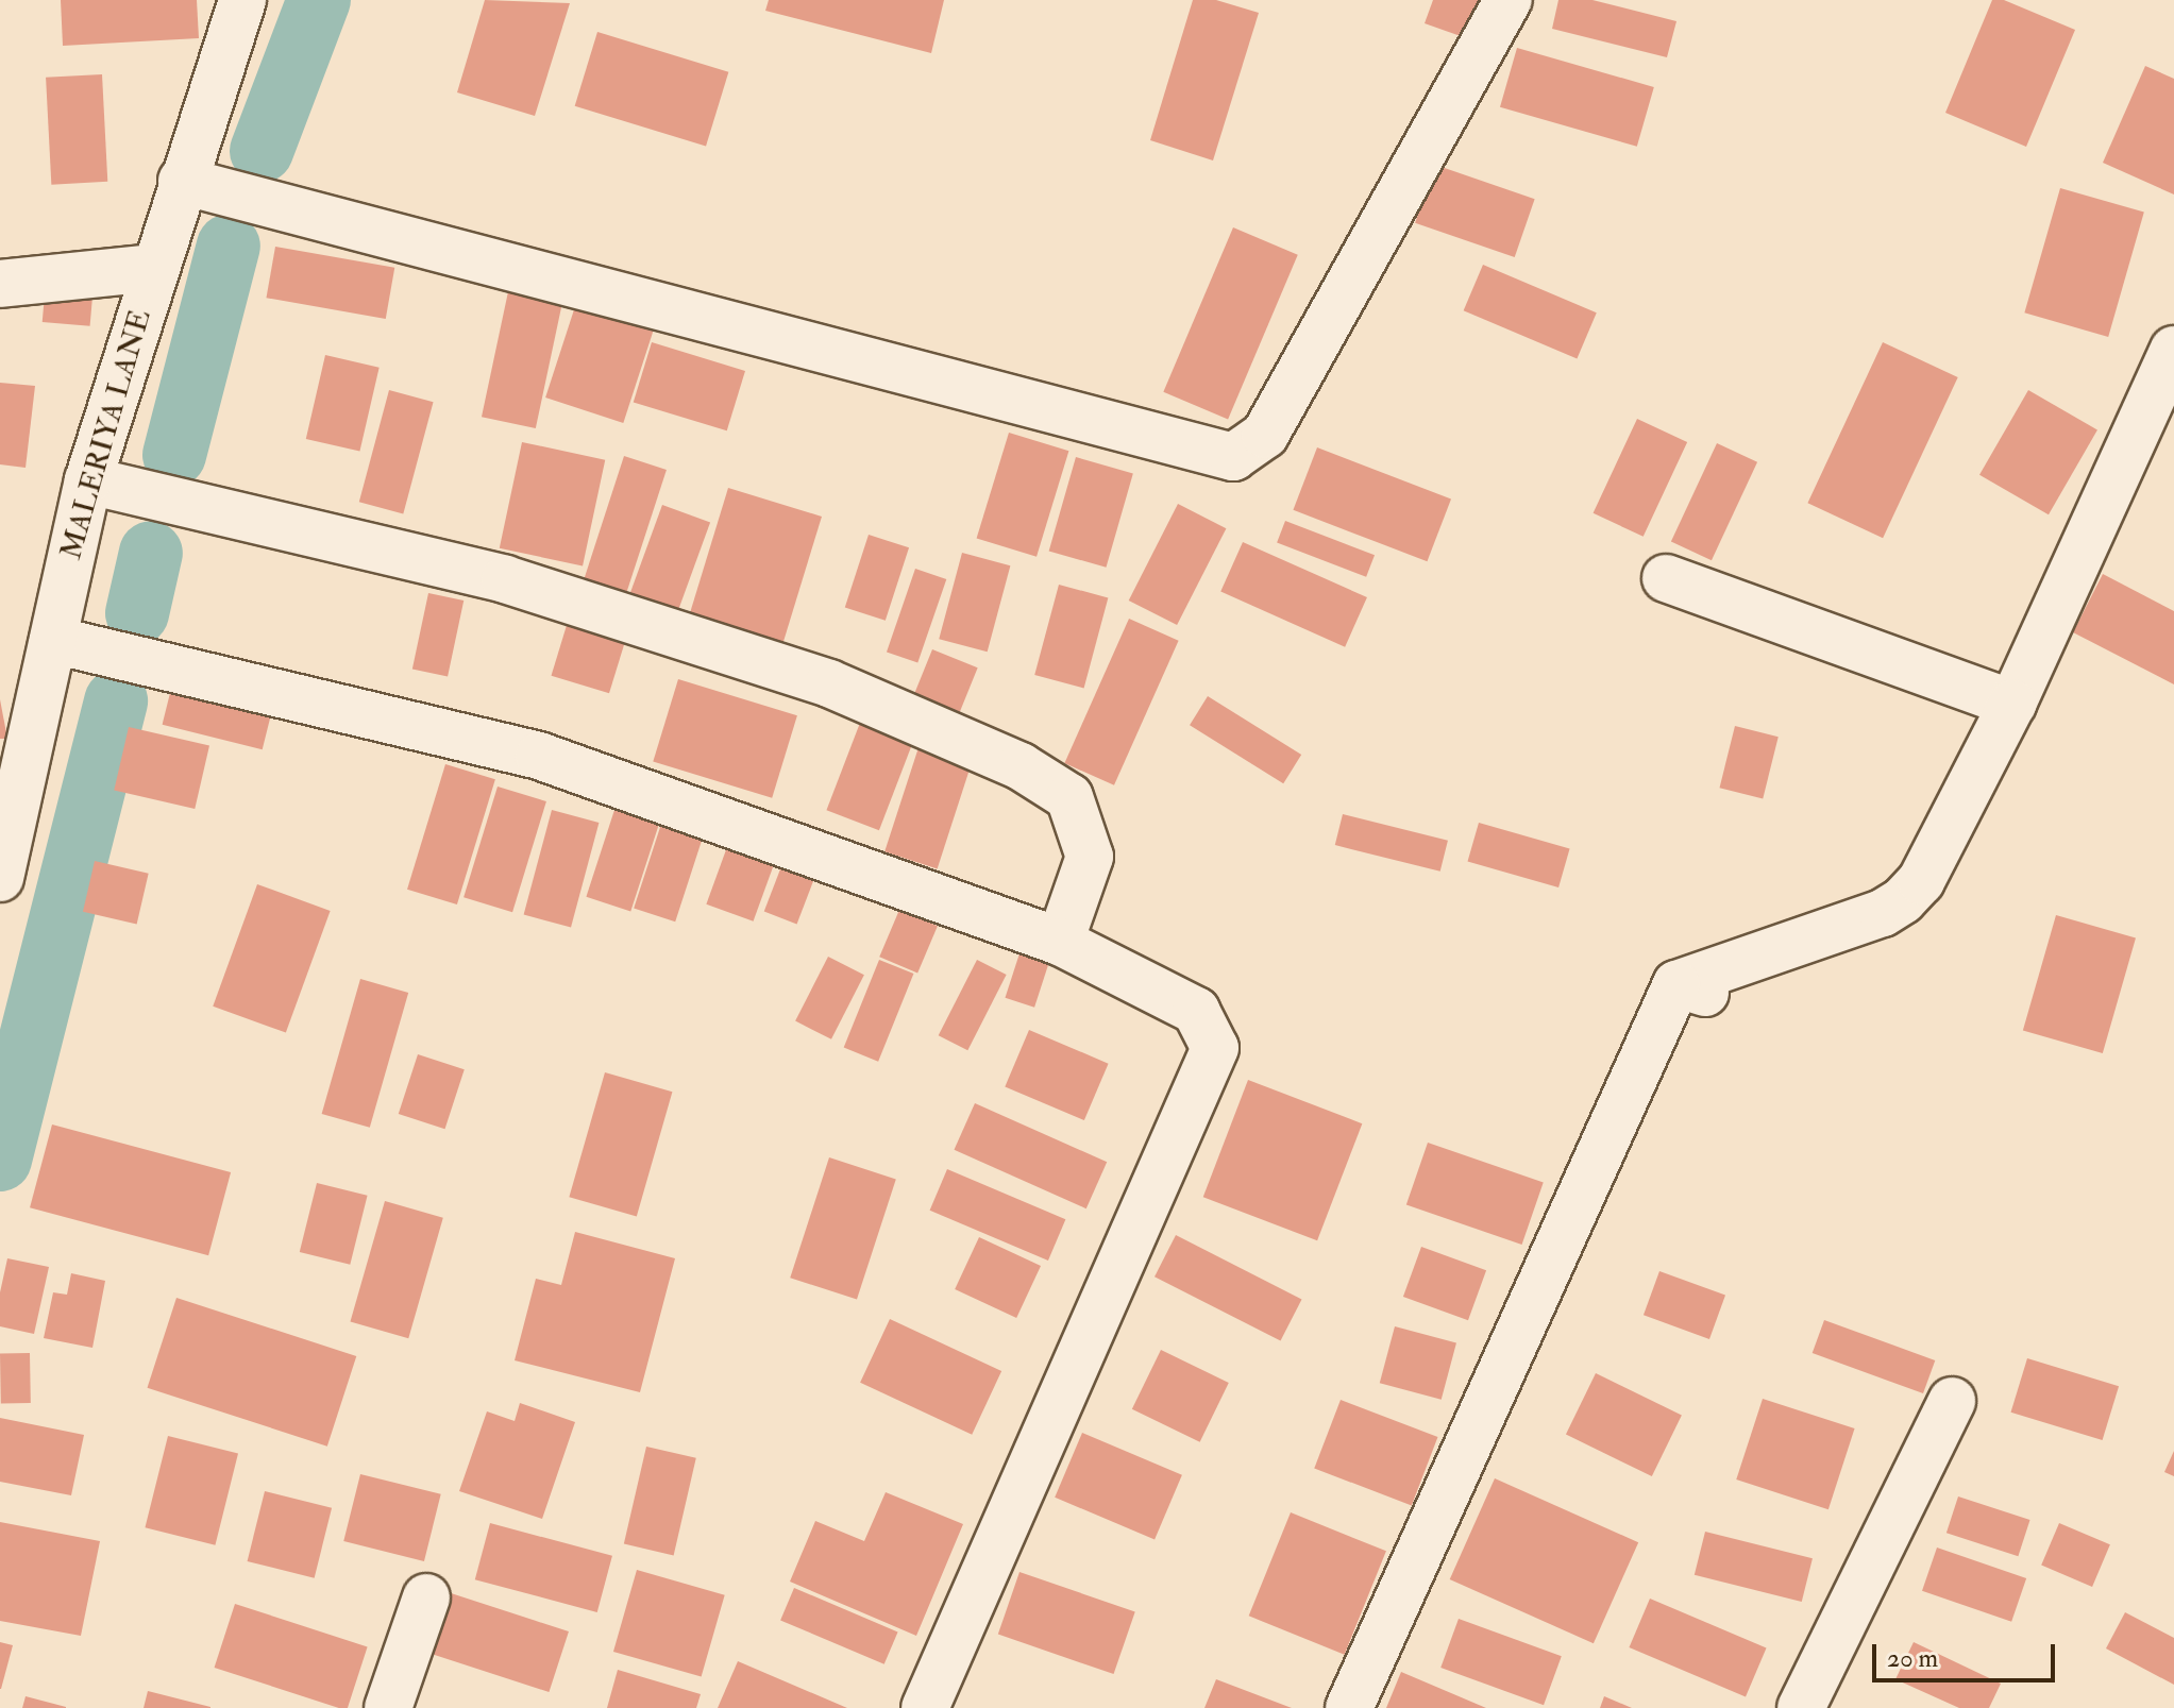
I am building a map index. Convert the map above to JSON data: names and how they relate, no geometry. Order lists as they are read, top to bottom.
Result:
{
  "streets": {
    "street": ["MALERIYA LANE"]
  },
  "scale_bar": "20 m"
}
